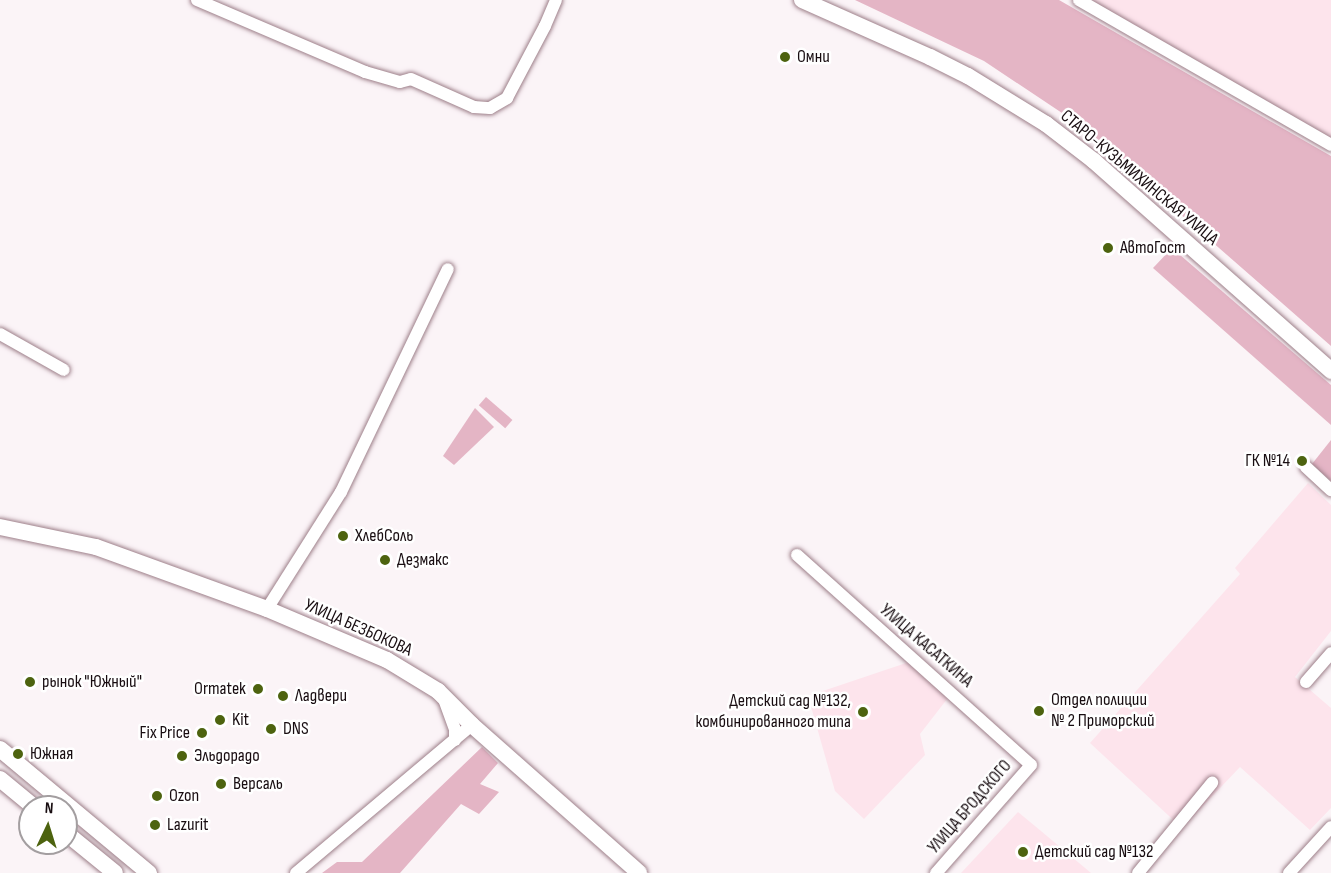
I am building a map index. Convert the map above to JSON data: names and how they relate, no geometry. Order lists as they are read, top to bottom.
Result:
{
  "streets": {
    "main road": ["СТАРО-КУЗЬМИХИНСКАЯ УЛИЦА", "УЛИЦА БЕЗБОКОВА"],
    "street": ["УЛИЦА КАСАТКИНА", "УЛИЦА БРОДСКОГО"]
  },
  "crossings": [
    ["УЛИЦА КАСАТКИНА", "УЛИЦА БРОДСКОГО"]
  ],
  "places": [
    "Омни",
    "АвтоГост",
    "ГК №14",
    "ХлебСоль",
    "Дезмакс",
    "рынок \"Южный\"",
    "Ormatek",
    "Ладвери",
    "Отдел полиции № 2 Приморский",
    "Детский сад №132, комбинированного типа",
    "Kit",
    "DNS",
    "Fix Price",
    "Южная",
    "Эльдорадо",
    "Версаль",
    "Ozon",
    "Lazurit",
    "Детский сад №132"
  ],
  "north": "top"
}
